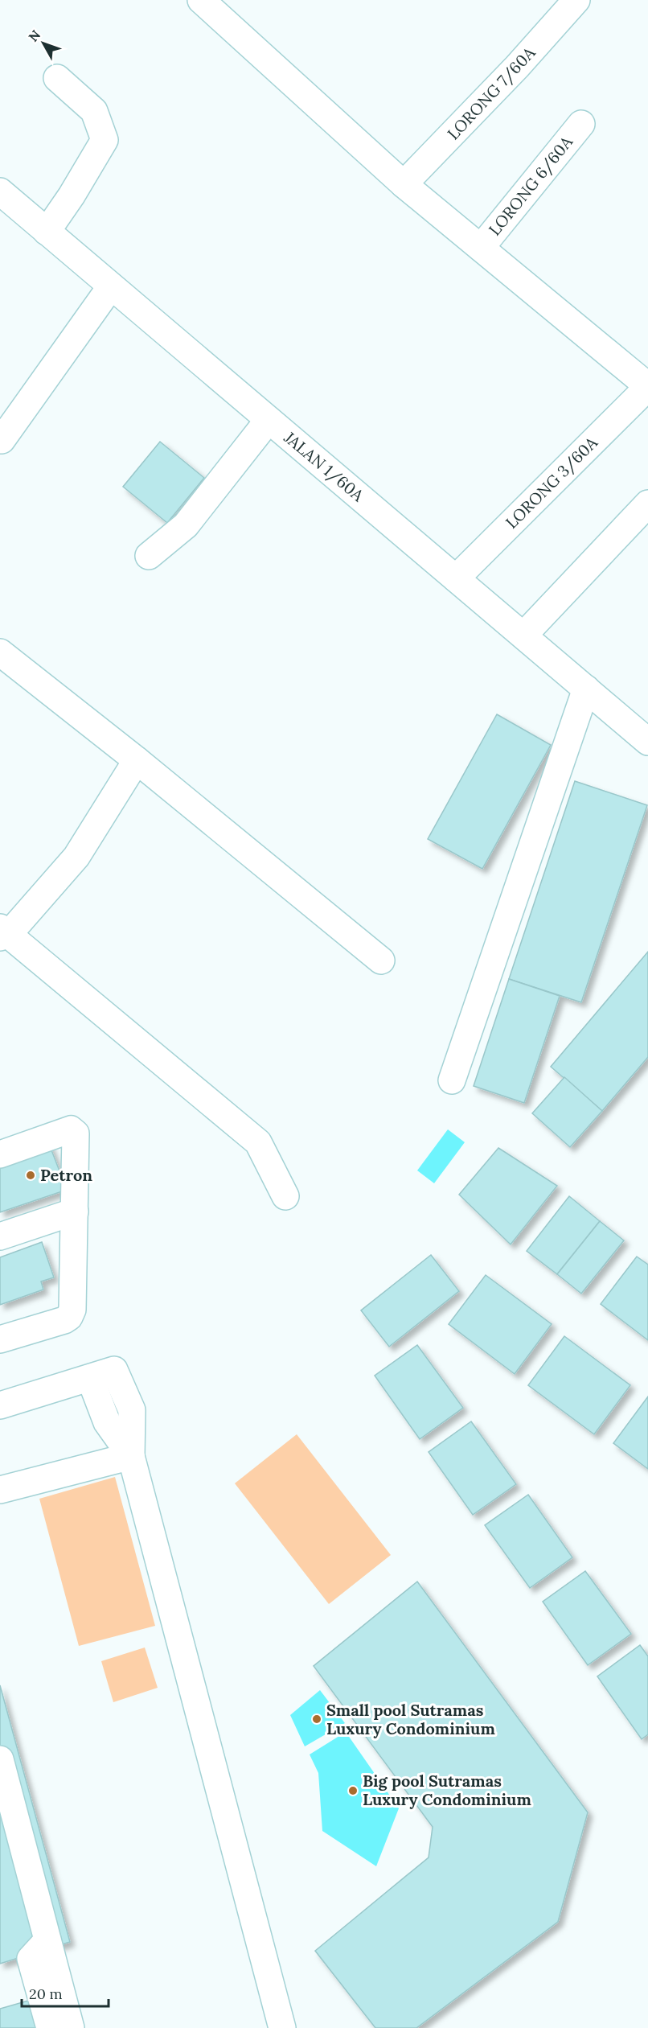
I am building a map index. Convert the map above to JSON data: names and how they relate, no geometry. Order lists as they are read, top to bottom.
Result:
{
  "streets": {
    "street": [
      "LORONG 7/60A",
      "LORONG 6/60A",
      "JALAN 1/60A",
      "LORONG 3/60A"
    ]
  },
  "crossings": [
    ["JALAN 1/60A", "LORONG 3/60A"]
  ],
  "places": ["Petron", "Small pool Sutramas Luxury Condominium", "Big pool Sutramas Luxury Condominium"],
  "scale_bar": "20 m",
  "north": "top left"
}
